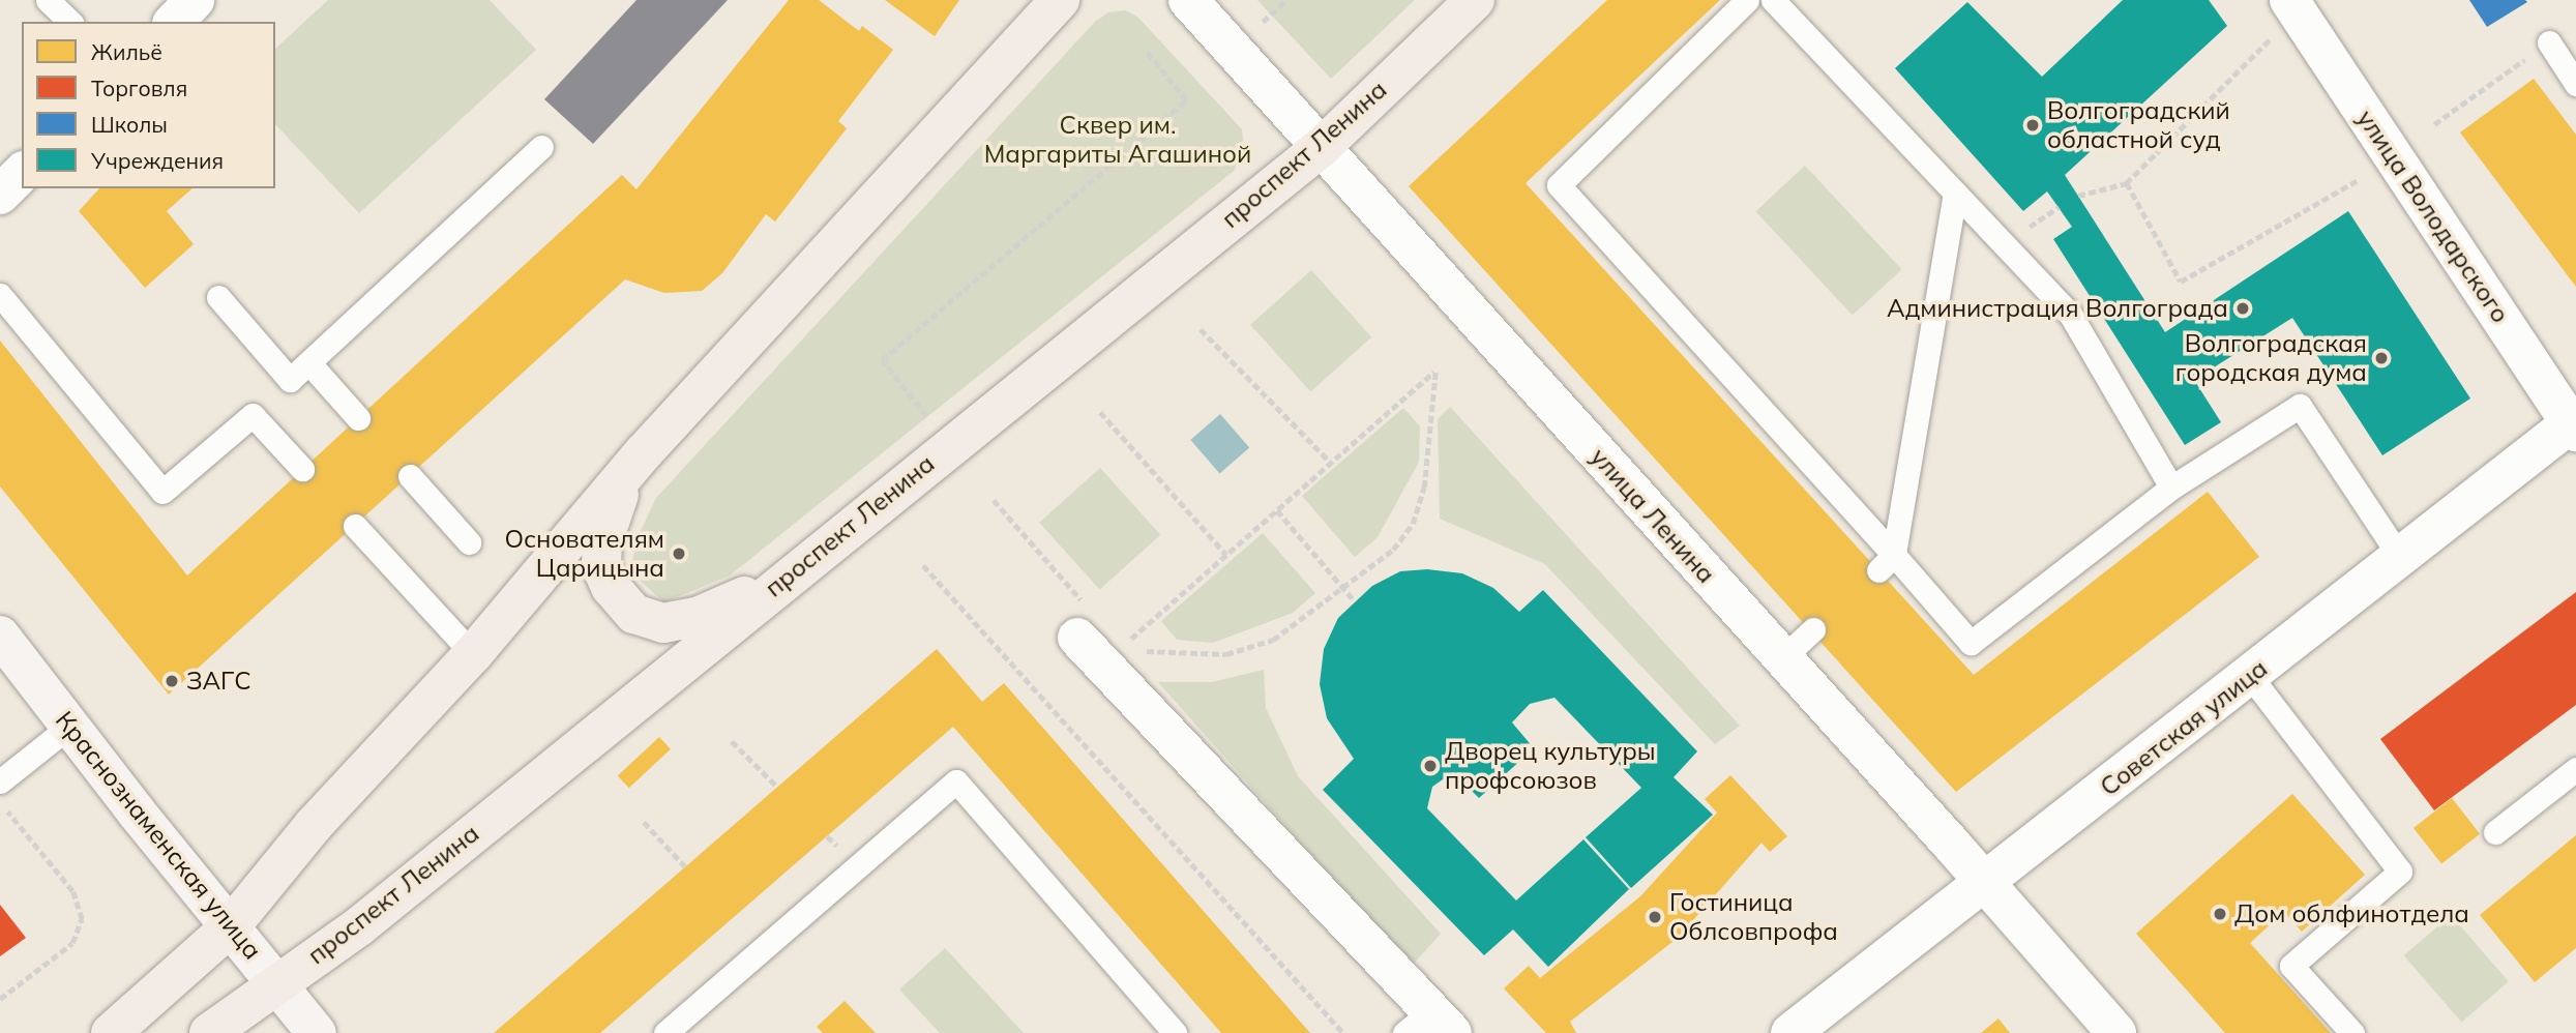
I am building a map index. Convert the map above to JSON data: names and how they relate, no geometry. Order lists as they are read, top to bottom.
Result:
{
  "streets": {
    "main road": ["проспект Ленина", "Краснознаменская улица"],
    "street": ["улица Володарского", "улица Ленина", "Советская улица"]
  },
  "crossings": [
    ["проспект Ленина", "улица Ленина"],
    ["проспект Ленина", "Краснознаменская улица"],
    ["улица Володарского", "Советская улица"],
    ["улица Ленина", "Советская улица"]
  ],
  "parks": ["Сквер им. Маргариты Агашиной"],
  "places": [
    "Волгоградский областной суд",
    "Администрация Волгограда",
    "Волгоградская городская дума",
    "Основателям Царицына",
    "ЗАГС",
    "Дворец культуры профсоюзов",
    "Дом облфинотдела",
    "Гостиница Облсовпрофа"
  ],
  "legend": [
    "Жильё",
    "Торговля",
    "Школы",
    "Учреждения"
  ]
}
